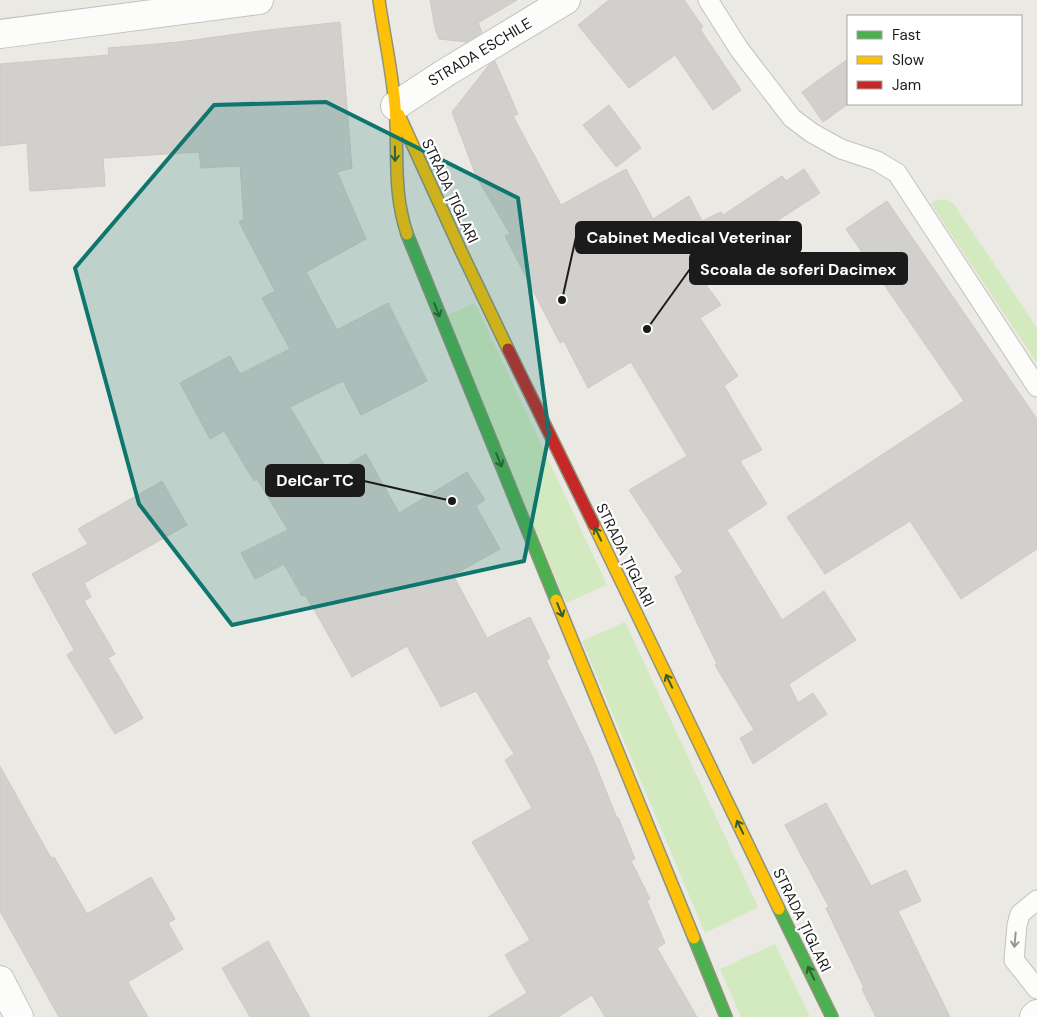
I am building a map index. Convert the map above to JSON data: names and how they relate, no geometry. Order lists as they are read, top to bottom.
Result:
{
  "streets": {
    "street": ["STRADA ESCHILE", "STRADA ȚIGLARI"]
  },
  "crossings": [
    ["STRADA ESCHILE", "STRADA ȚIGLARI"]
  ],
  "places": ["Cabinet Medical Veterinar", "Scoala de soferi Dacimex", "DelCar TC"],
  "legend": ["Fast", "Slow", "Jam"]
}
